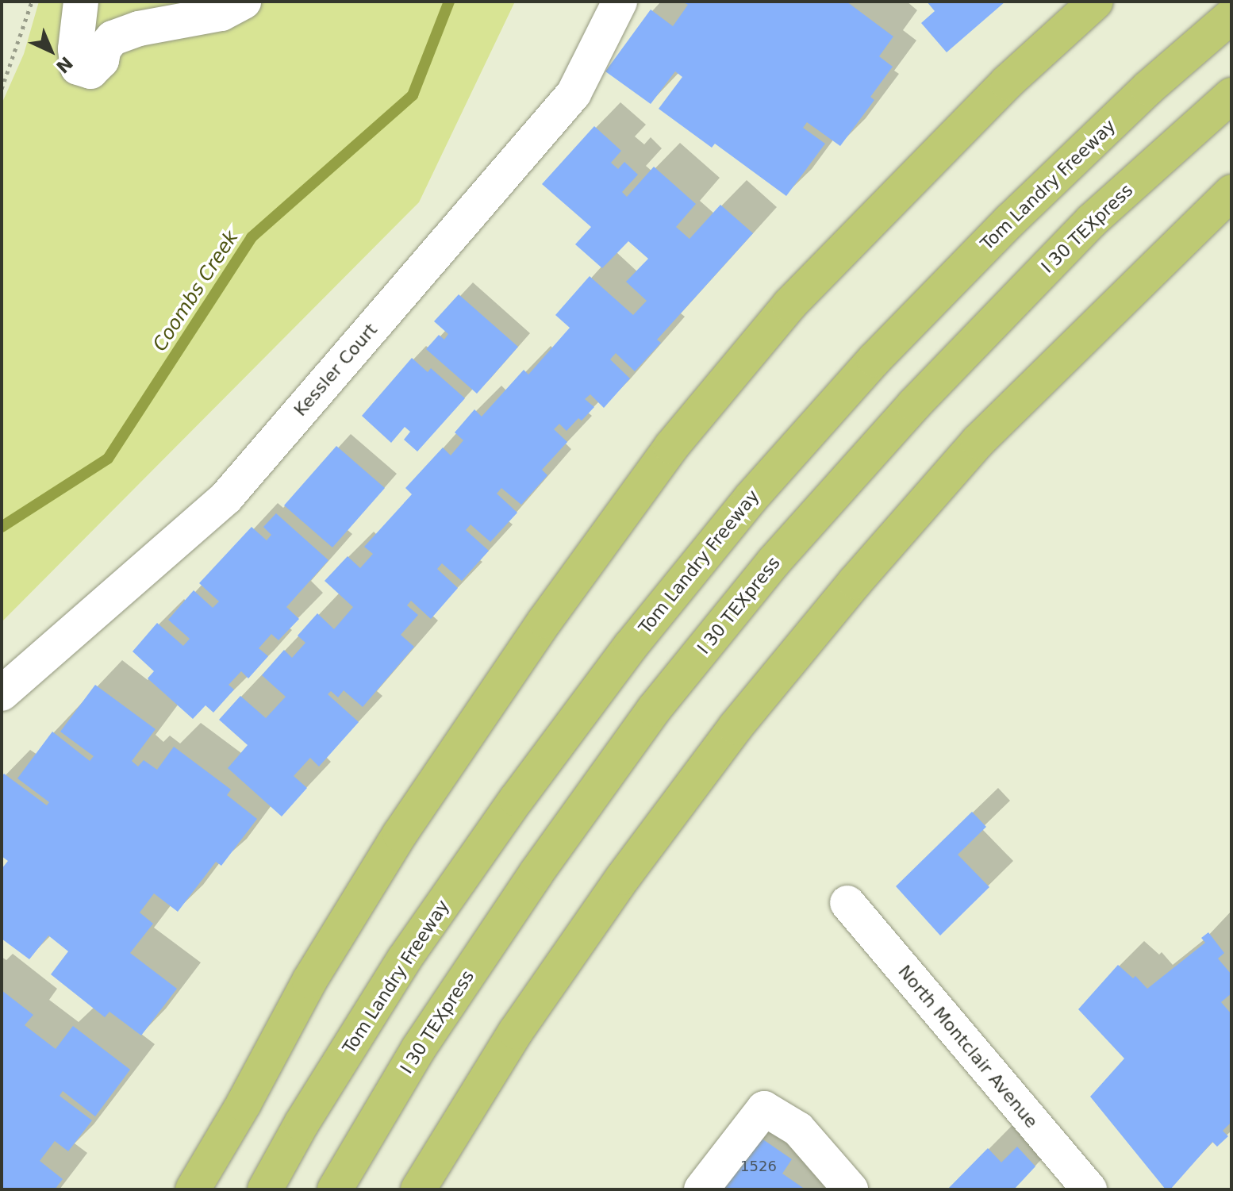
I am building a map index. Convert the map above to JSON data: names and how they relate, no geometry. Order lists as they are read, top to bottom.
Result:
{
  "streets": {
    "highway": ["Tom Landry Freeway", "I 30 TEXpress"],
    "street": ["Kessler Court", "North Montclair Avenue"]
  },
  "water": ["Coombs Creek"],
  "house_numbers": ["1526"],
  "north": "bottom right"
}
